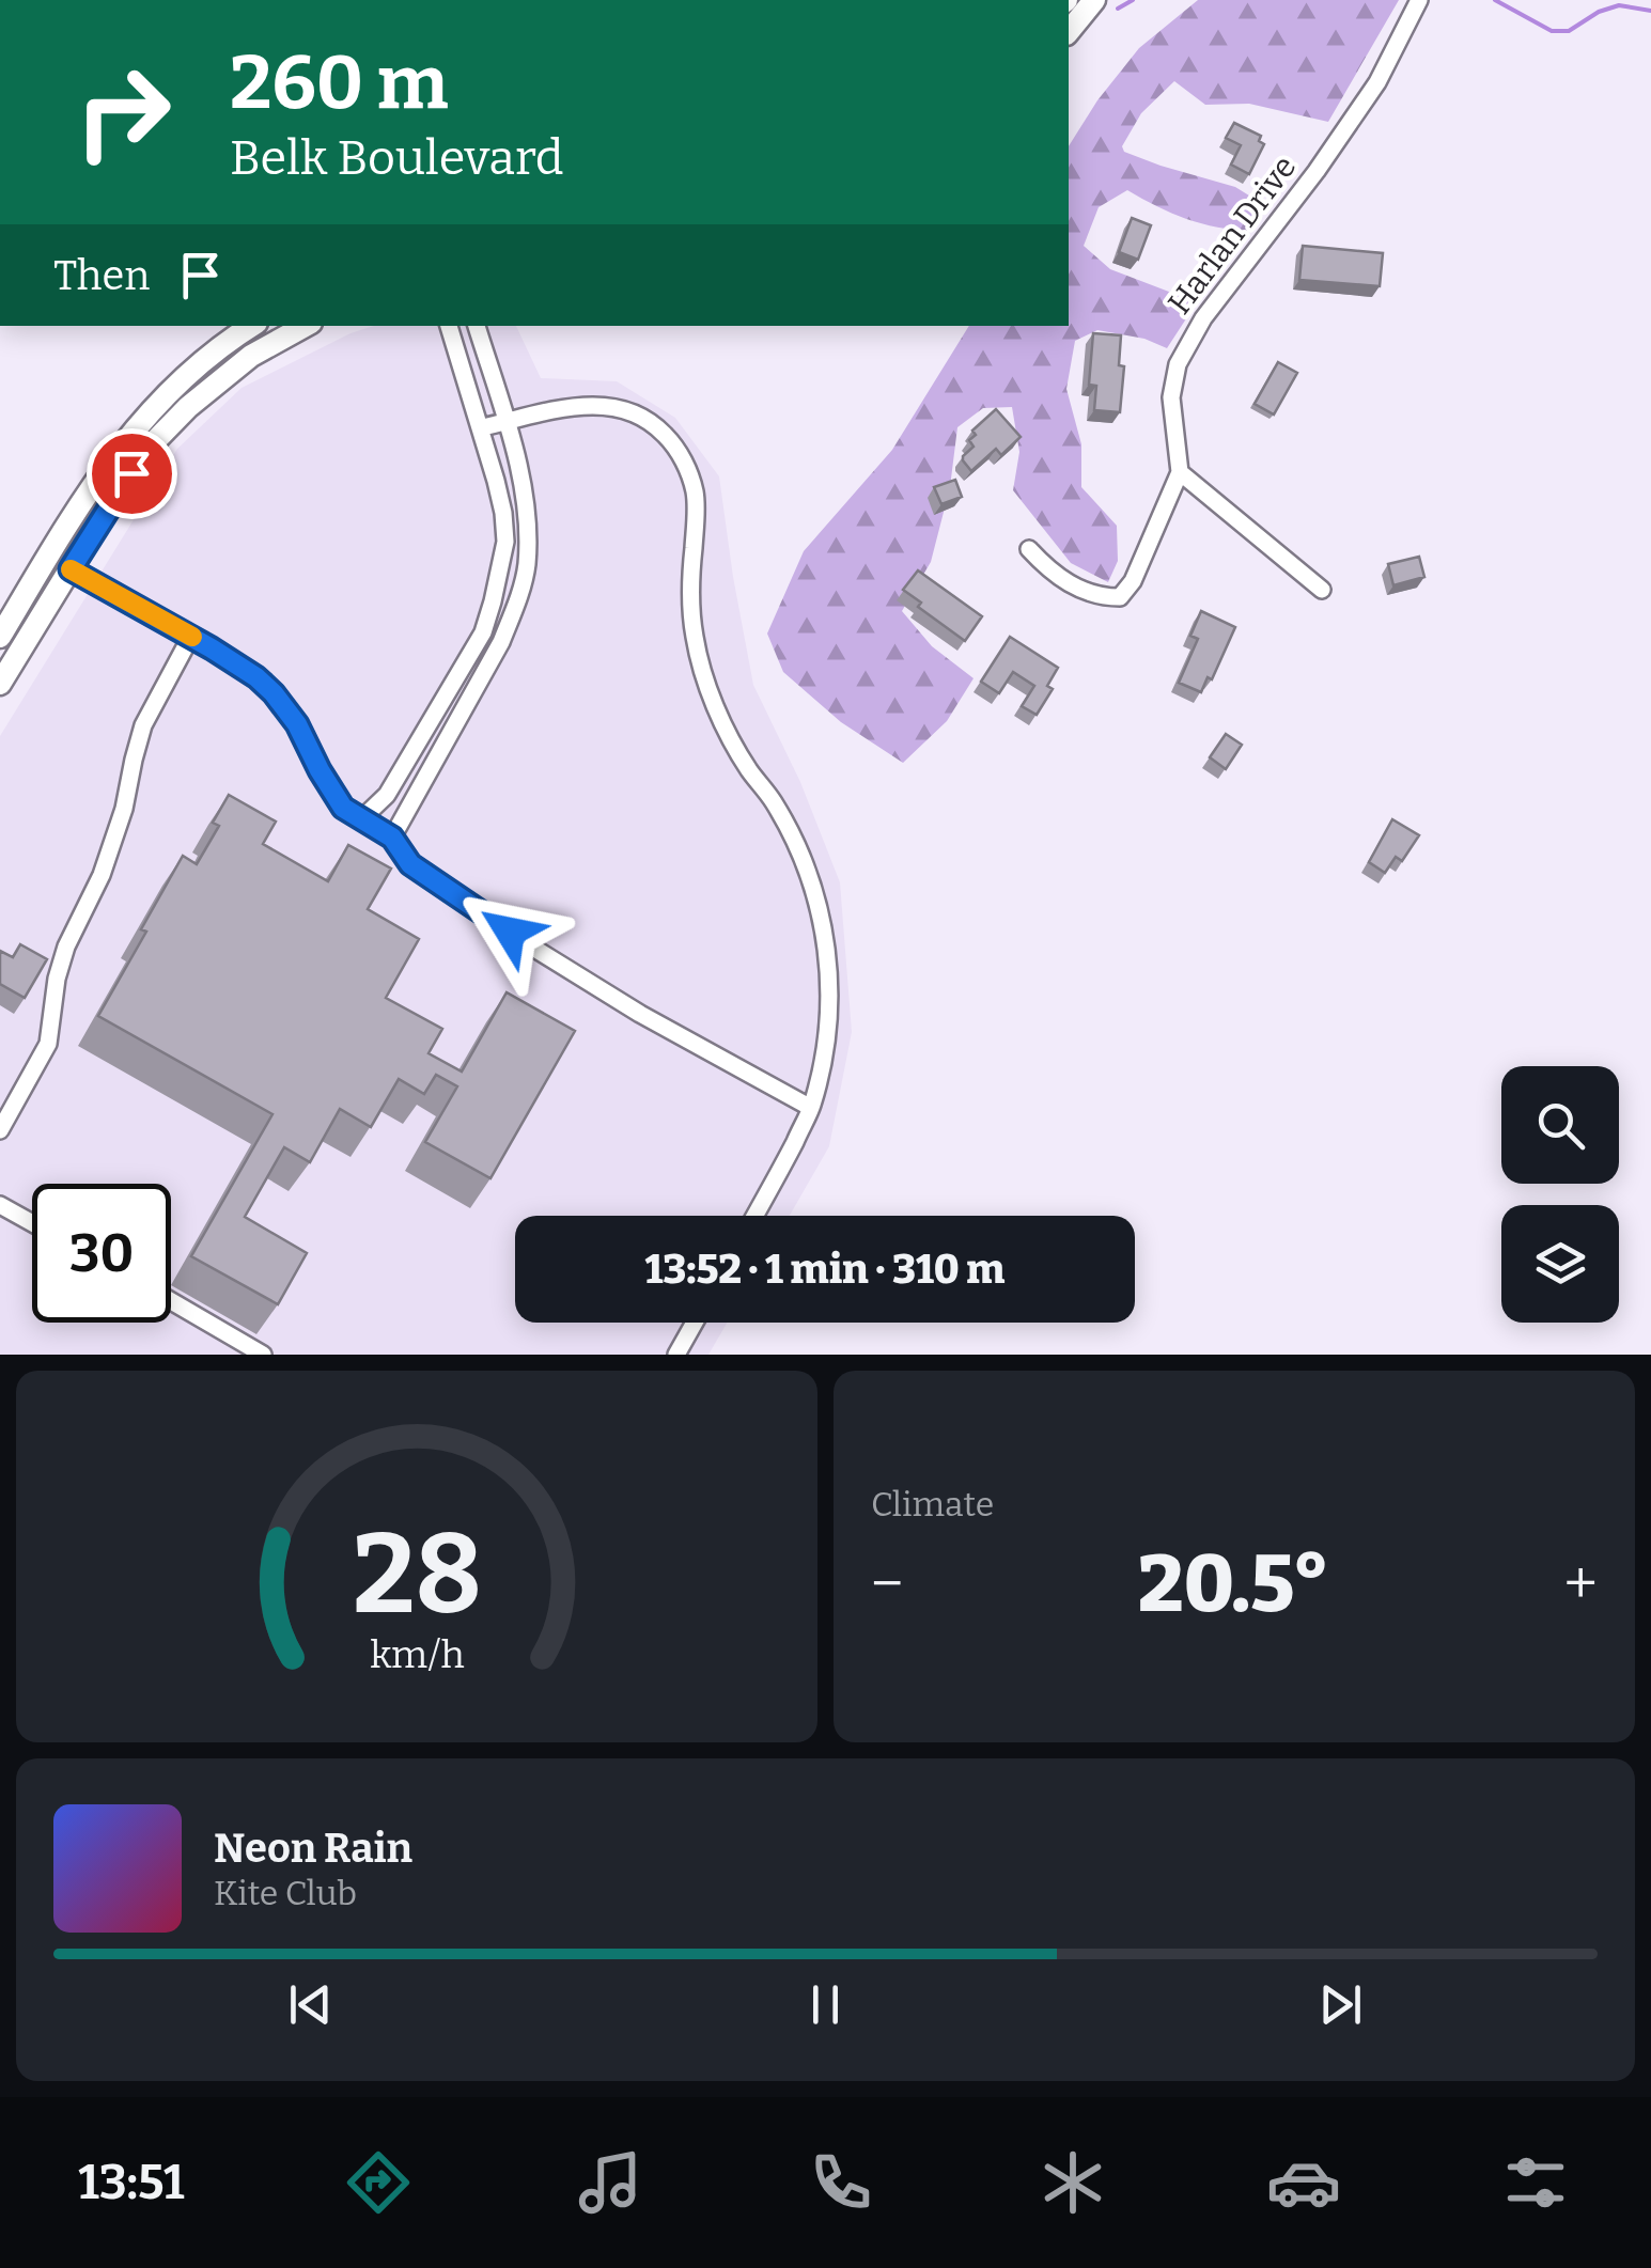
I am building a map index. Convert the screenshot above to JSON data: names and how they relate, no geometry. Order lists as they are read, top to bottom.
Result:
{
  "streets": {
    "street": ["Harlan Drive"]
  },
  "page": {
    "turn": ["260 m", "Belk Boulevard"],
    "then": "Then",
    "limit": "30",
    "trip": "13:52 · 1 min · 310 m",
    "tile": "Climate",
    "heat": ["−", "20.5°", "+"],
    "song": ["Neon Rain", "Kite Club"],
    "tabs": "13:51",
    "gauge": ["28", "km/h"]
  }
}
